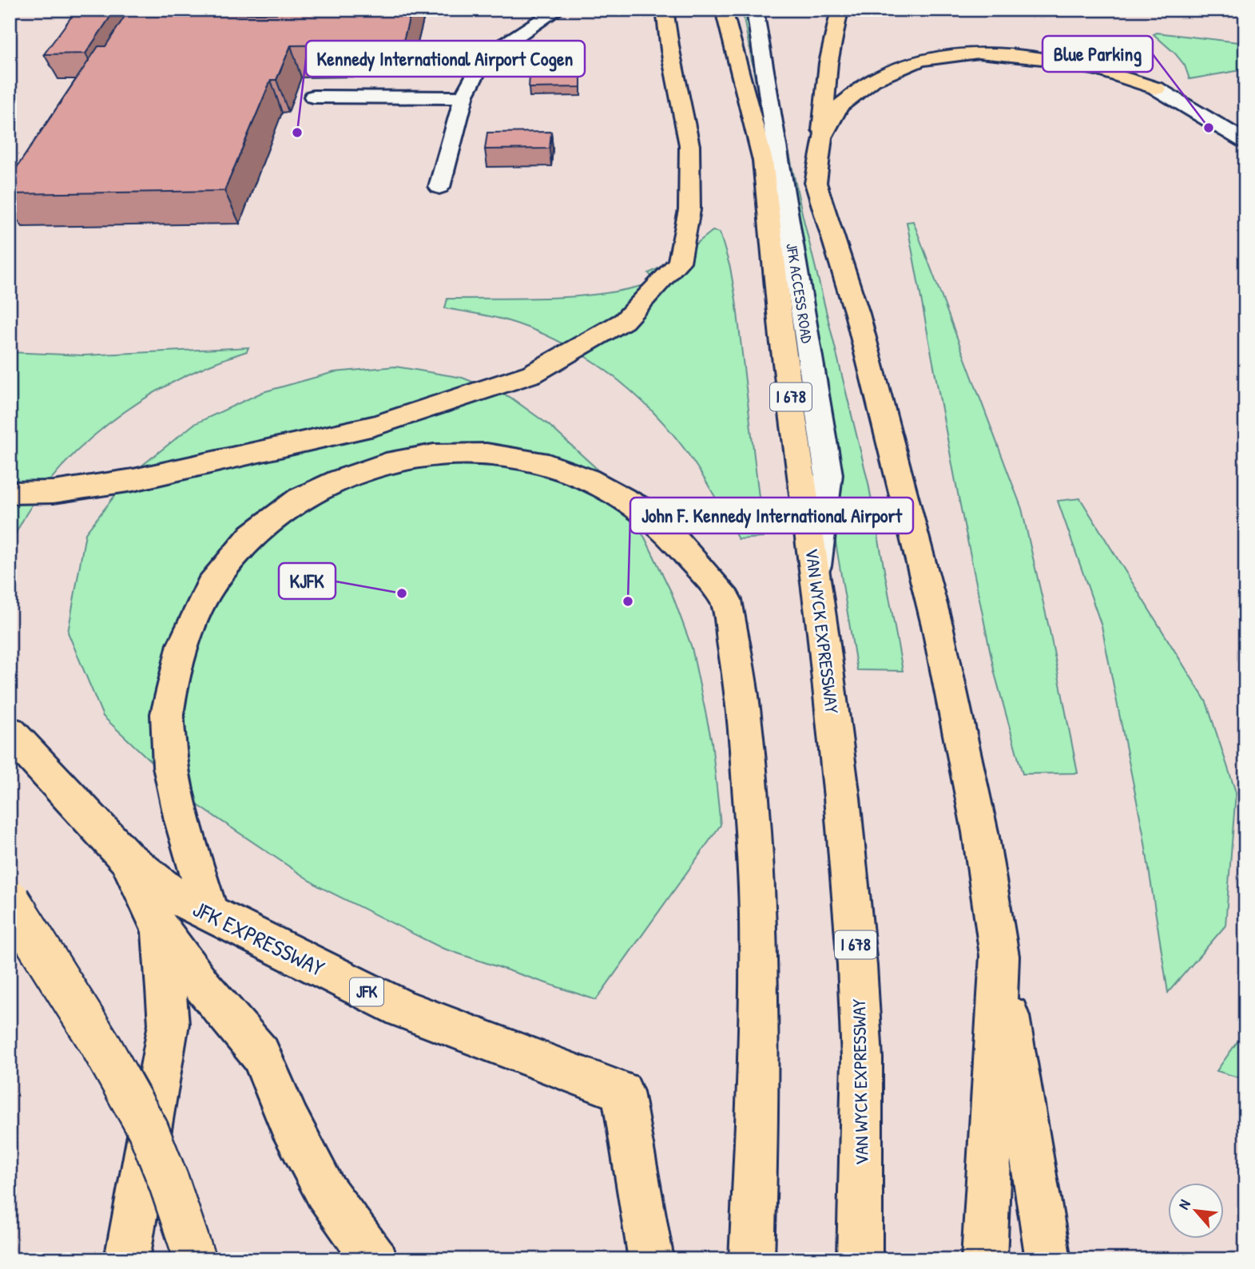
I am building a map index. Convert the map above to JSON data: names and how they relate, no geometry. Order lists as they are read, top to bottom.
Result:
{
  "streets": {
    "highway": [
      "I 678",
      "VAN WYCK EXPRESSWAY",
      "JFK EXPRESSWAY",
      "JFK"
    ],
    "street": ["JFK ACCESS ROAD"]
  },
  "crossings": [
    ["JFK ACCESS ROAD", "VAN WYCK EXPRESSWAY"]
  ],
  "places": [
    "Blue Parking",
    "Kennedy International Airport Cogen",
    "KJFK",
    "John F. Kennedy International Airport"
  ],
  "north": "top left"
}
